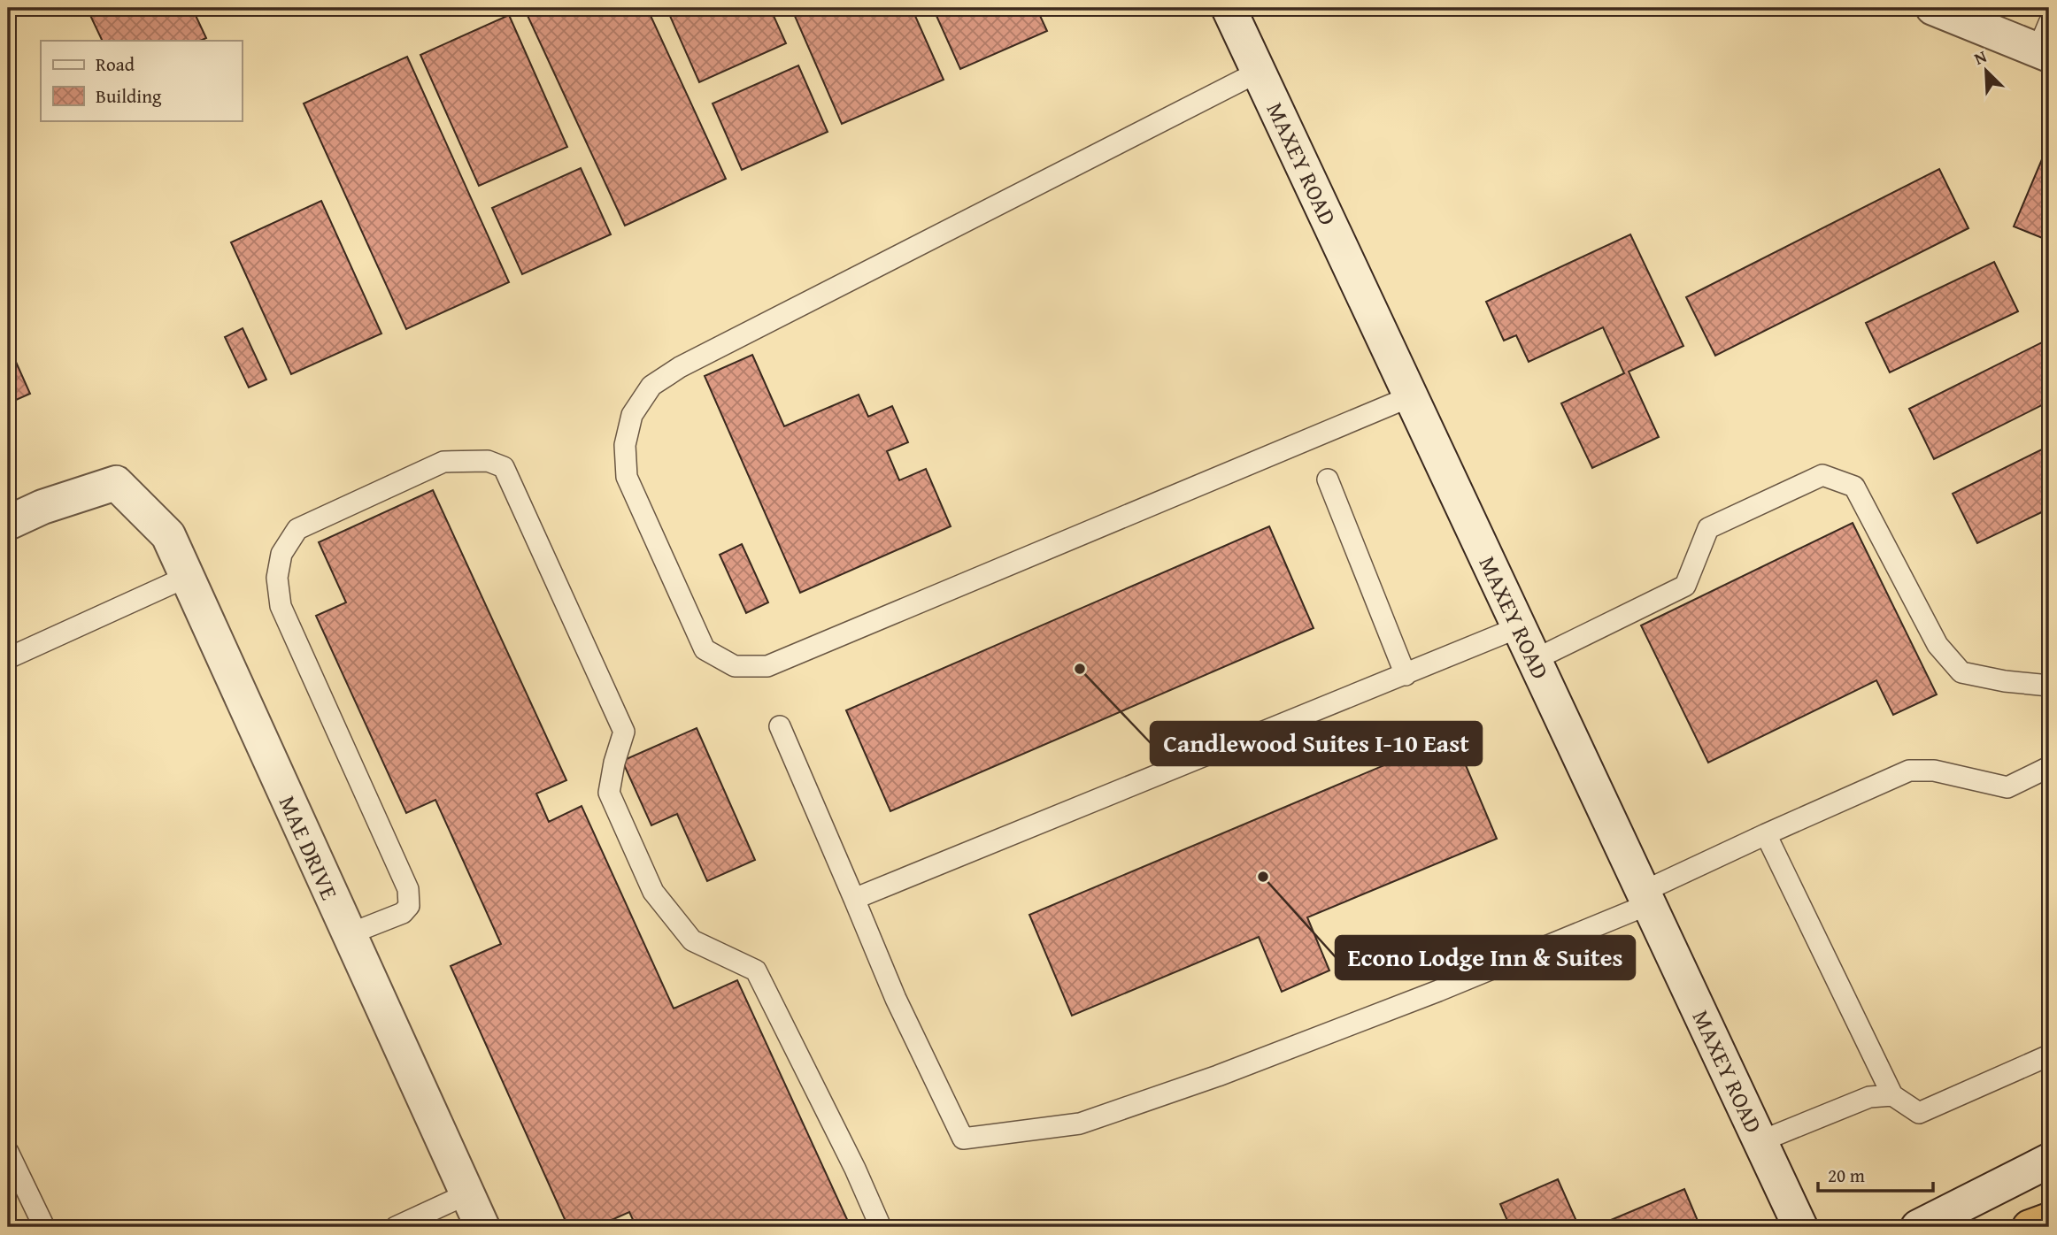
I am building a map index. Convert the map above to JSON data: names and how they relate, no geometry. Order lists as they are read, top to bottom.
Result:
{
  "streets": {
    "street": ["MAXEY ROAD", "MAE DRIVE"]
  },
  "places": ["Candlewood Suites I-10 East", "Econo Lodge Inn & Suites"],
  "legend": ["Road", "Building"],
  "scale_bar": "20 m",
  "north": "top left"
}
